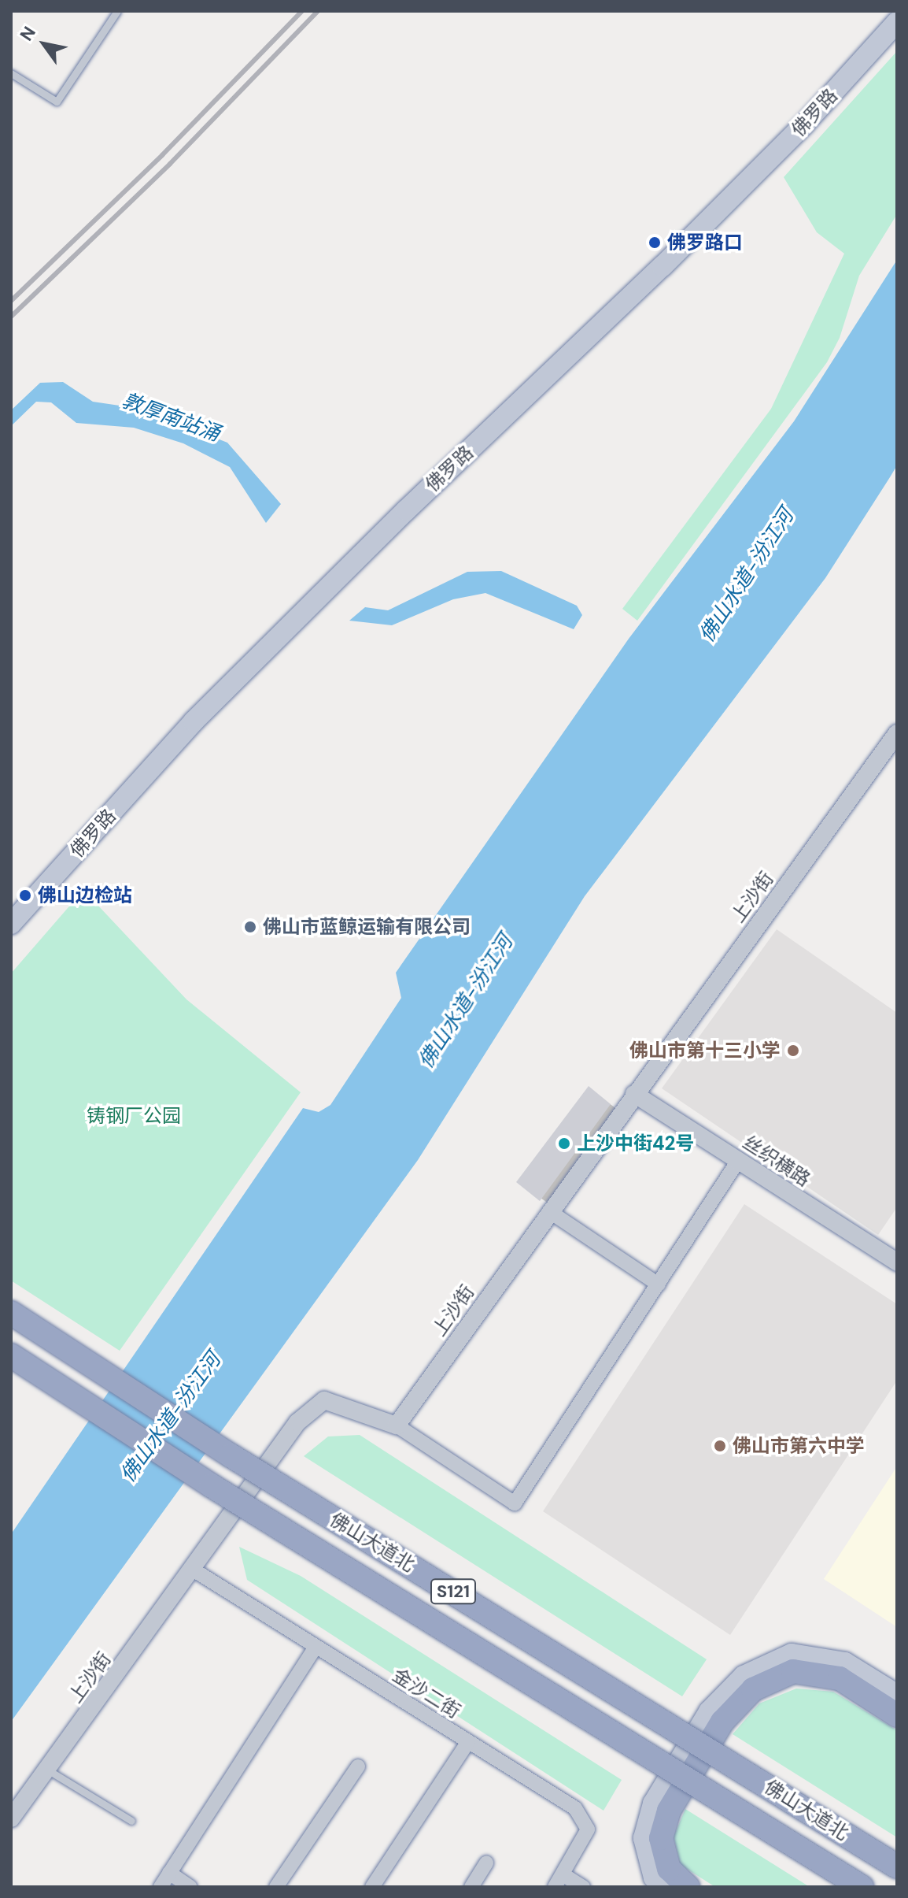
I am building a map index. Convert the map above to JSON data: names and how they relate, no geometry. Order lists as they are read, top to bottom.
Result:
{
  "streets": {
    "highway": ["佛山大道北", "S121"],
    "main road": ["佛罗路"],
    "street": ["上沙街", "丝织横路", "金沙二街"]
  },
  "crossings": [
    ["上沙街", "丝织横路"],
    ["上沙街", "金沙二街"]
  ],
  "water": ["敦厚南站涌", "佛山水道-汾江河"],
  "parks": ["铸钢厂公园"],
  "places": [
    "佛罗路口",
    "佛山边检站",
    "佛山市蓝鲸运输有限公司",
    "佛山市第十三小学",
    "上沙中街42号",
    "佛山市第六中学"
  ],
  "north": "top left"
}
